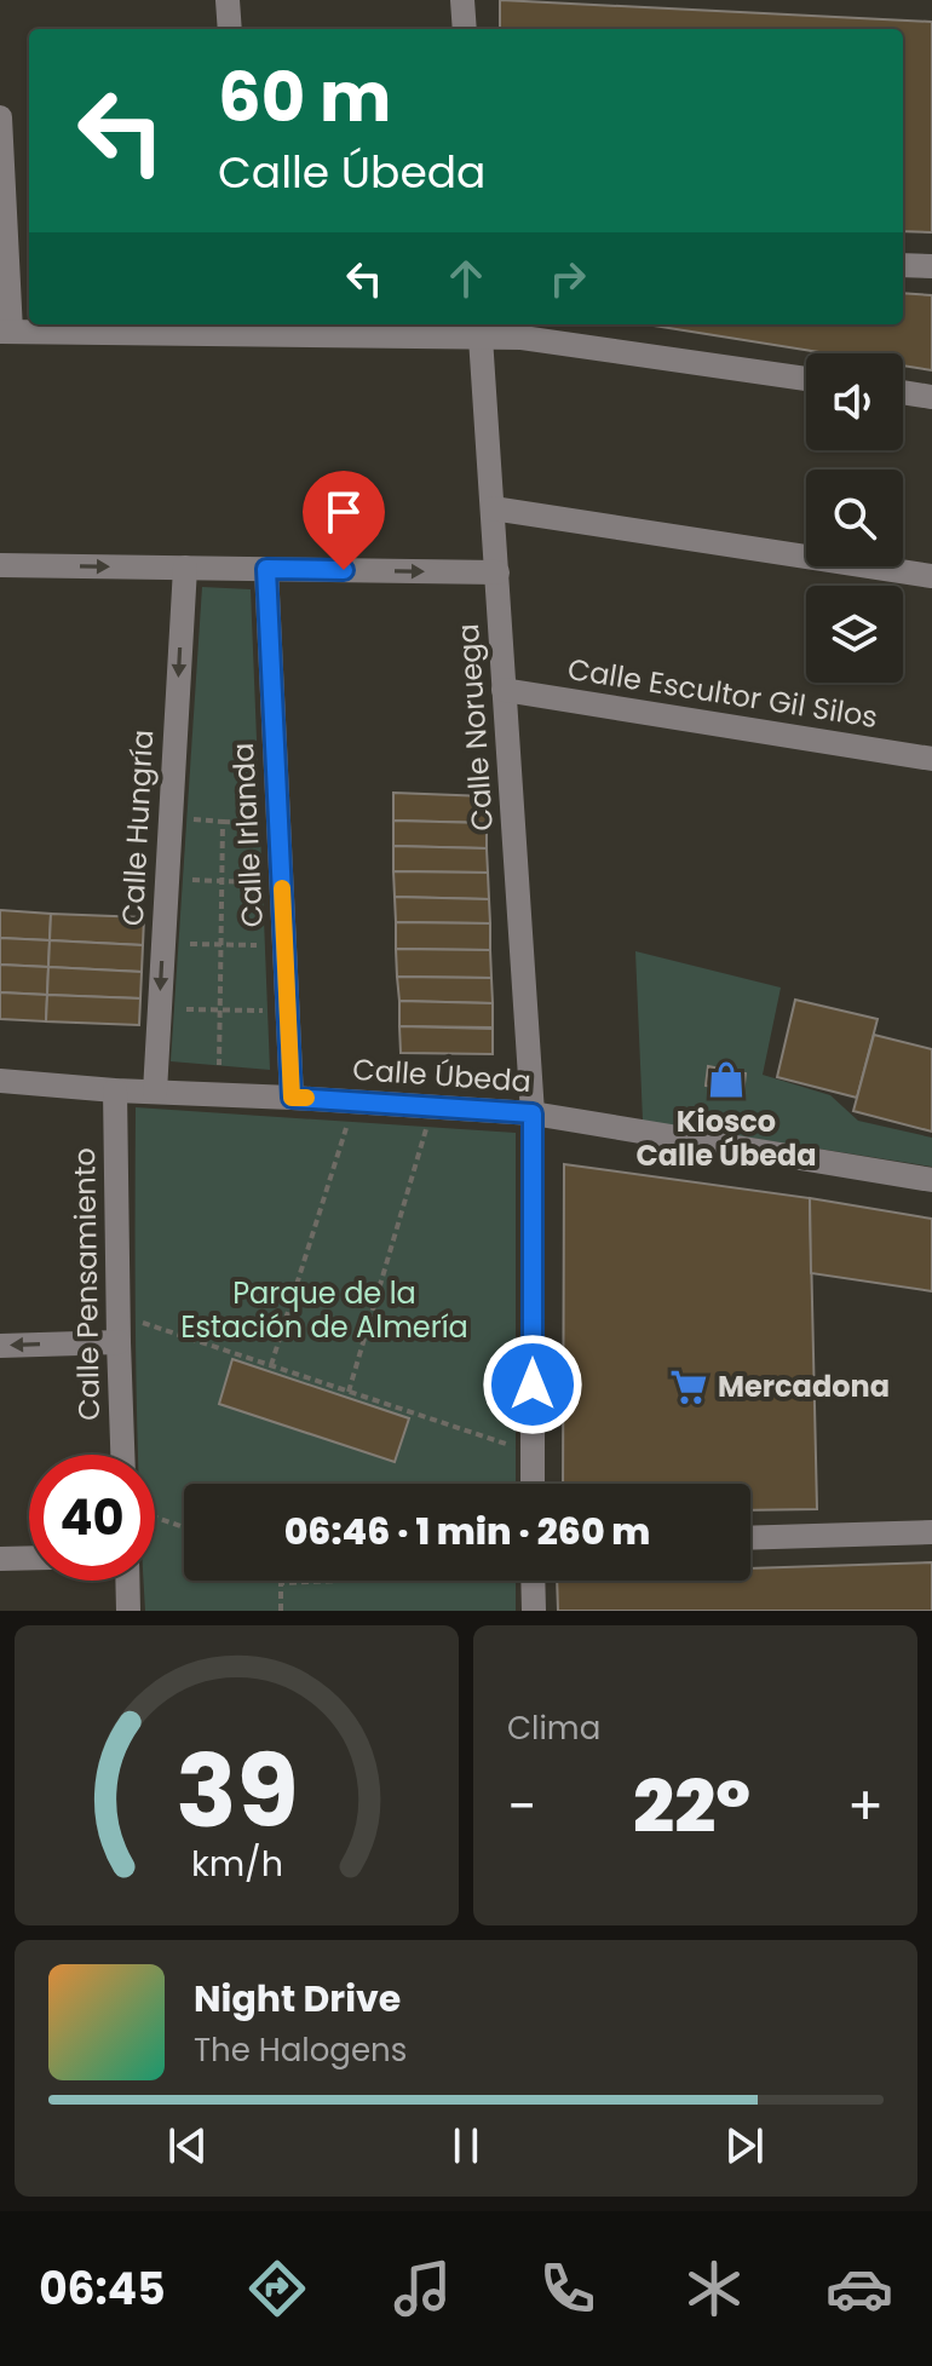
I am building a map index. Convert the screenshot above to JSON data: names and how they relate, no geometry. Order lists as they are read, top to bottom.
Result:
{
  "streets": {
    "street": [
      "Calle Escultor Gil Silos",
      "Calle Noruega",
      "Calle Hungría",
      "Calle Irlanda",
      "Calle Úbeda",
      "Calle Pensamiento"
    ]
  },
  "crossings": [
    ["Calle Escultor Gil Silos", "Calle Noruega"],
    ["Calle Noruega", "Calle Úbeda"],
    ["Calle Hungría", "Calle Úbeda"],
    ["Calle Irlanda", "Calle Úbeda"],
    ["Calle Úbeda", "Calle Pensamiento"]
  ],
  "one_way": ["Calle Hungría"],
  "parks": ["Parque de la Estación de Almería"],
  "places": {
    "shop": ["Kiosco Calle Úbeda"],
    "supermarket": ["Mercadona"]
  },
  "page": {
    "turn": ["60 m", "Calle Úbeda"],
    "limit": "40",
    "trip": "06:46 · 1 min · 260 m",
    "tile": "Clima",
    "heat": ["−", "22°", "+"],
    "song": ["Night Drive", "The Halogens"],
    "tabs": "06:45",
    "gauge": ["39", "km/h"]
  }
}
